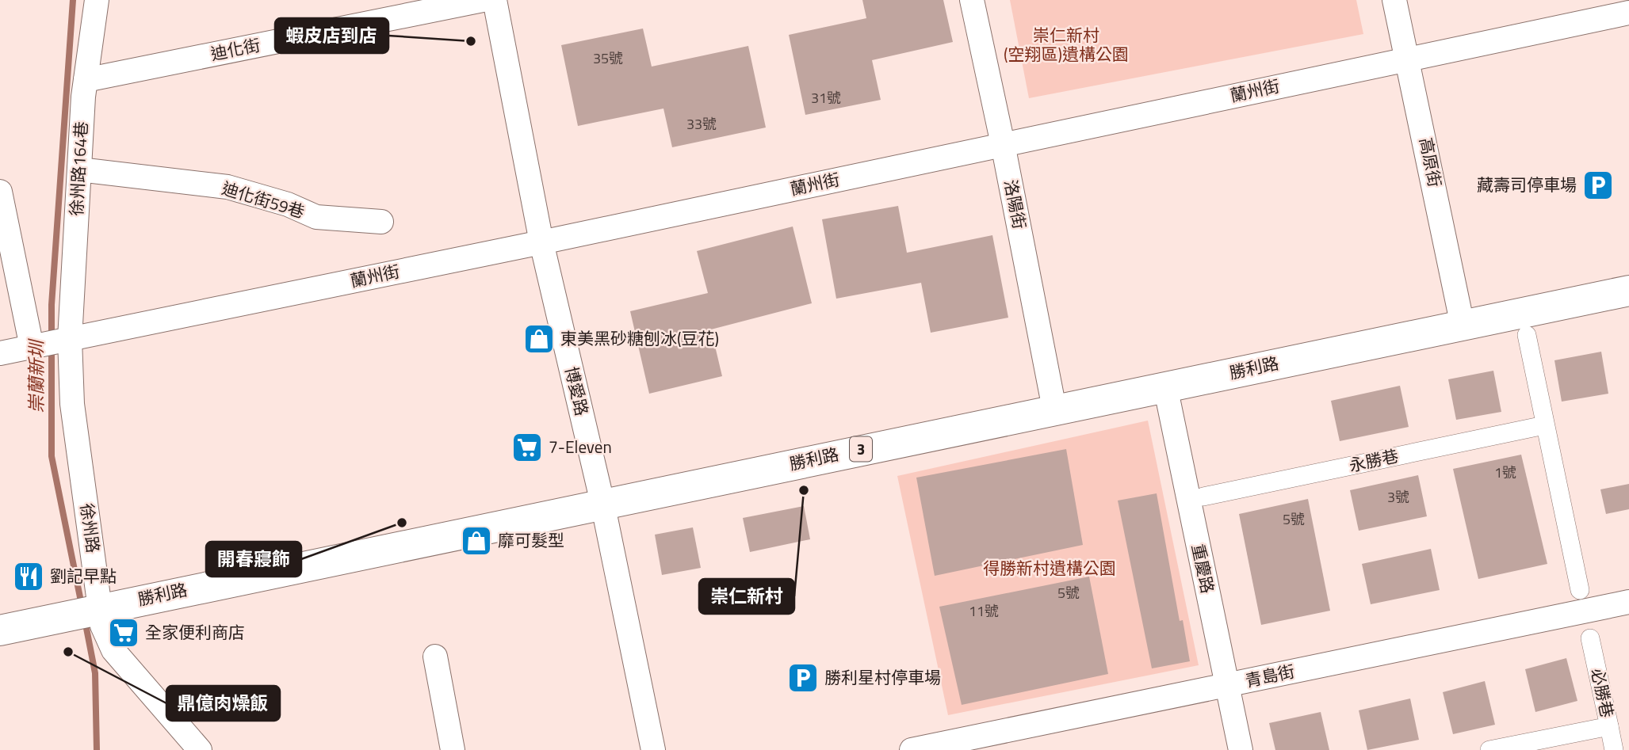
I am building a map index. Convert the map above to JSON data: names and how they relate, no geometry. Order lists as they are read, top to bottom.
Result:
{
  "streets": {
    "main road": ["勝利路", "3"],
    "street": [
      "迪化街",
      "蘭州街",
      "高原街",
      "徐州路164巷",
      "迪化街59巷",
      "洛陽街",
      "博愛路",
      "永勝巷",
      "徐州路",
      "重慶路",
      "青島街",
      "必勝巷"
    ]
  },
  "crossings": [
    ["迪化街", "徐州路164巷"],
    ["蘭州街", "高原街"],
    ["蘭州街", "徐州路164巷"],
    ["蘭州街", "洛陽街"],
    ["蘭州街", "博愛路"],
    ["蘭州街", "徐州路"],
    ["高原街", "勝利路"],
    ["徐州路164巷", "迪化街59巷"],
    ["徐州路164巷", "徐州路"],
    ["洛陽街", "勝利路"],
    ["勝利路", "博愛路"],
    ["勝利路", "徐州路"],
    ["勝利路", "重慶路"],
    ["重慶路", "青島街"]
  ],
  "water": ["崇蘭新圳"],
  "parks": ["崇仁新村 (空翔區)遺構公園", "得勝新村遺構公園"],
  "places": {
    "other": [
      "蝦皮店到店",
      "崇仁新村",
      "開春寢飾",
      "鼎億肉燥飯"
    ],
    "parking": ["藏壽司停車場", "勝利星村停車場"],
    "shop": ["東美黑砂糖刨冰(豆花)", "靡可髮型"],
    "supermarket": ["7-Eleven", "全家便利商店"],
    "restaurant": ["劉記早點"]
  },
  "house_numbers": [
    "35號",
    "31號",
    "33號",
    "1號",
    "3號",
    "5號",
    "5號",
    "11號"
  ]
}
